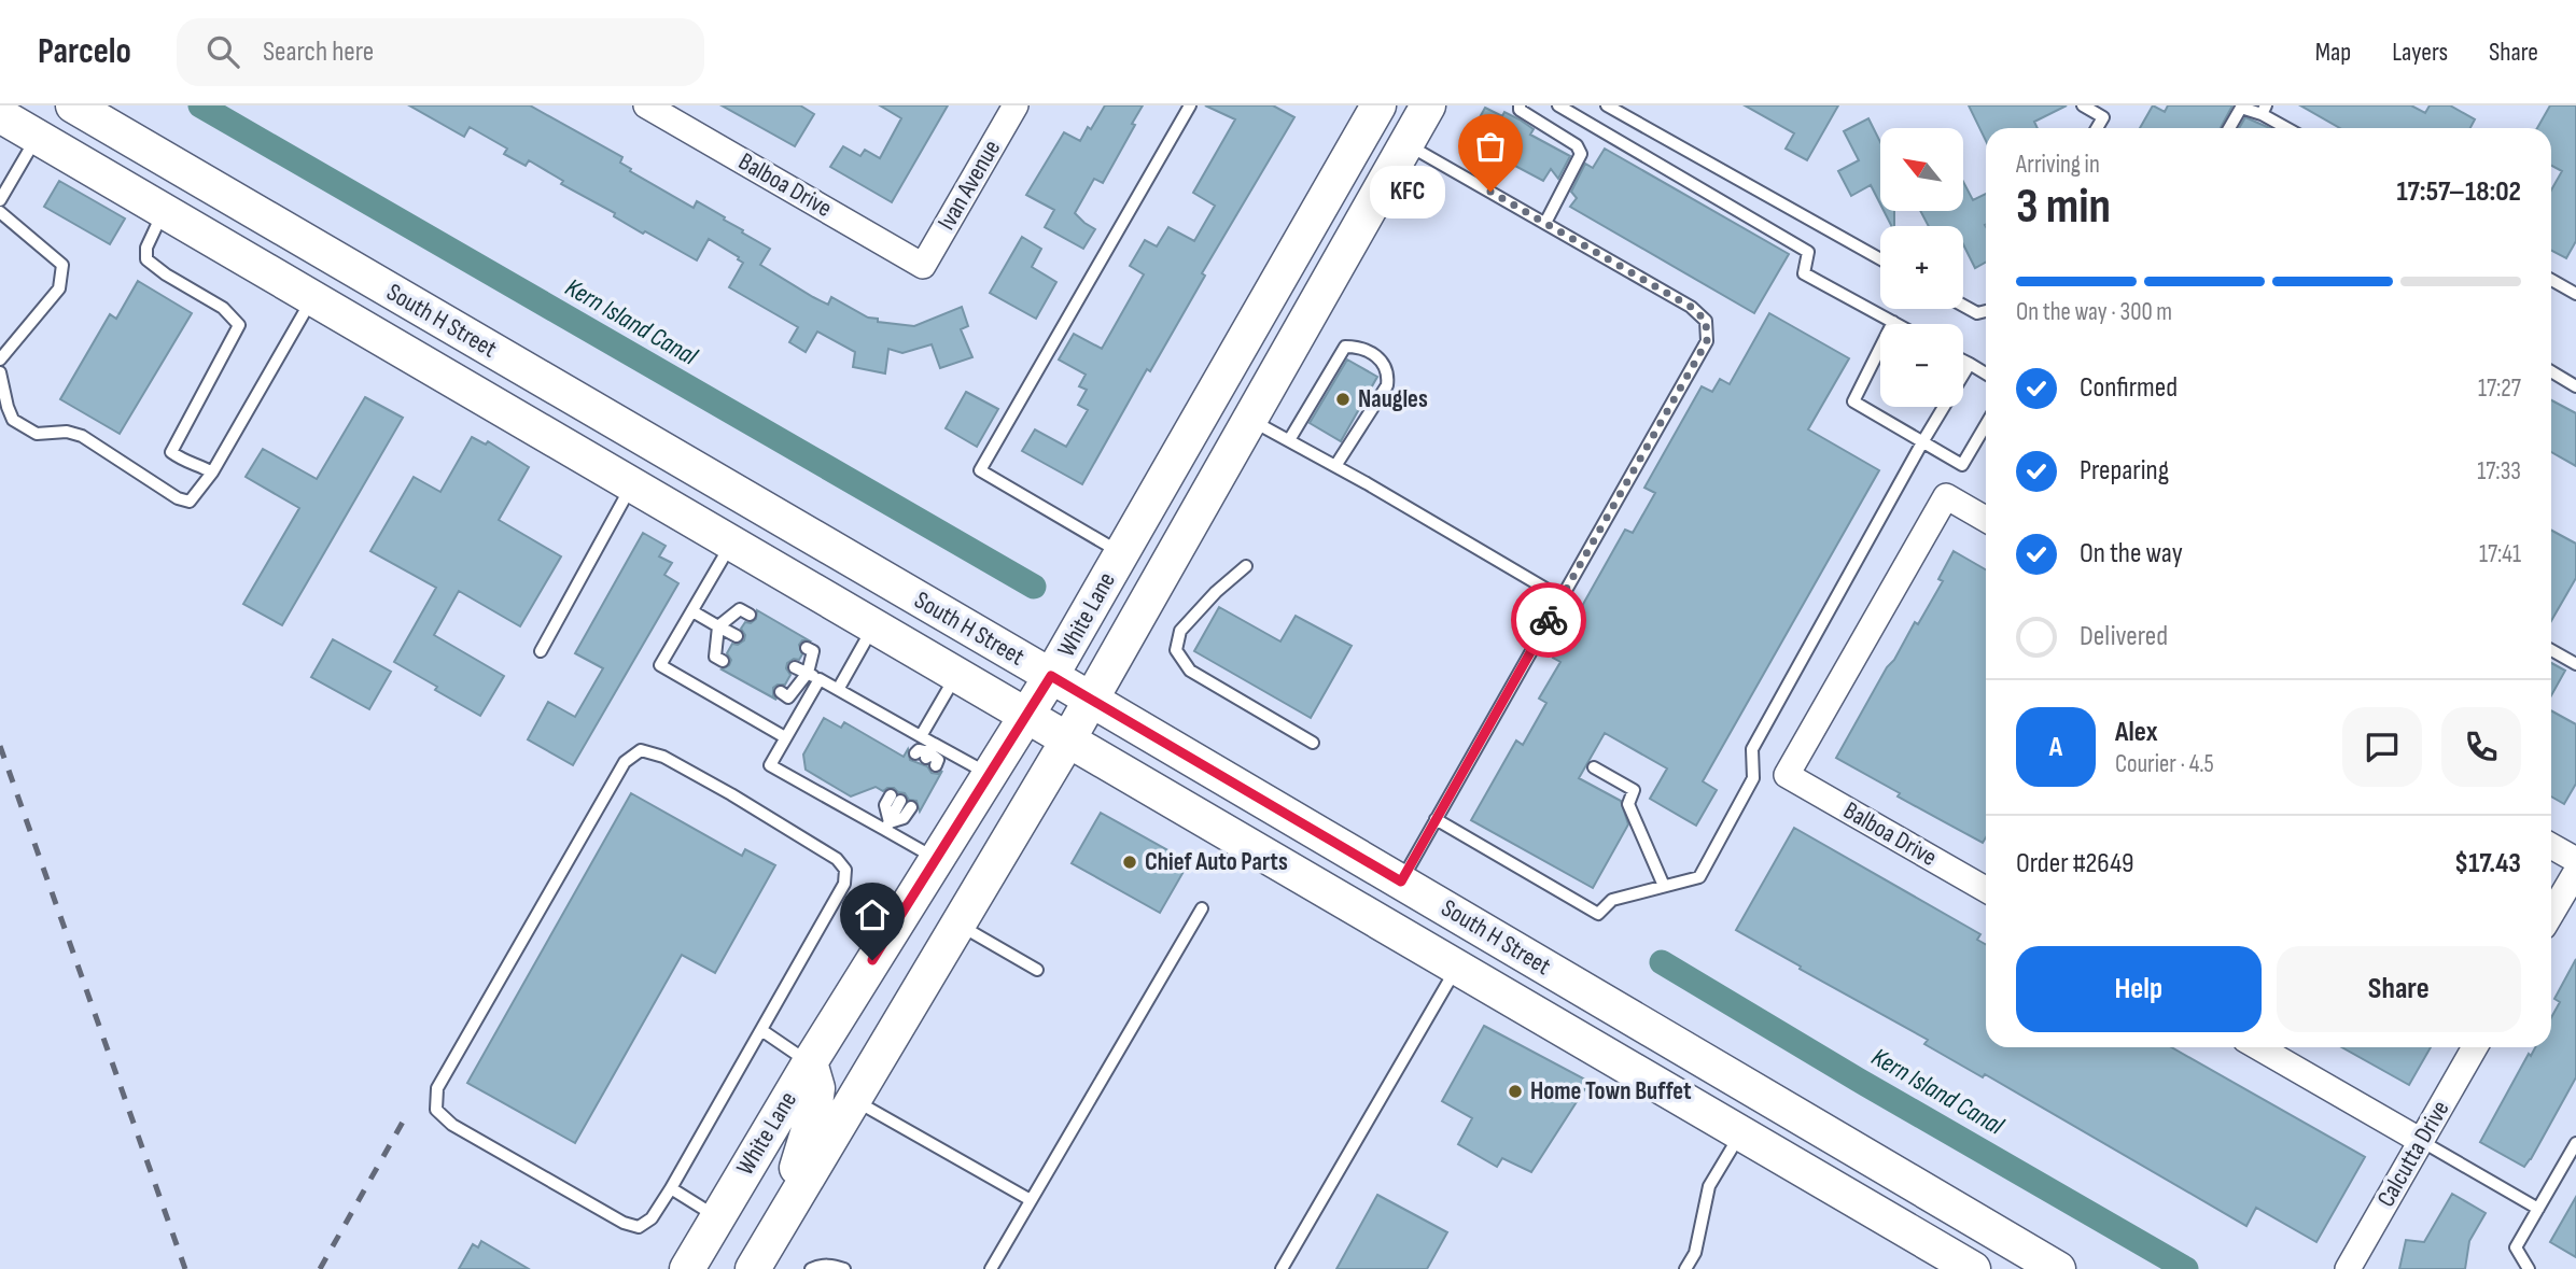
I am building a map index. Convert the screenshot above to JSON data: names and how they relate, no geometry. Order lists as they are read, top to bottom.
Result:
{
  "streets": {
    "street": [
      "Balboa Drive",
      "Ivan Avenue",
      "South H Street",
      "White Lane",
      "Calcutta Drive"
    ]
  },
  "crossings": [
    ["Balboa Drive", "Ivan Avenue"],
    ["South H Street", "White Lane"]
  ],
  "water": ["Kern Island Canal"],
  "places": [
    "KFC",
    "Naugles",
    "Chief Auto Parts",
    "Home Town Buffet"
  ],
  "north": "top left",
  "page": {
    "header": "Parcelo",
    "search": "Search here",
    "nav": ["Map", "Layers", "Share"],
    "map_buttons": ["+", "−"],
    "heading": ["3 min", "Arriving in", "17:57–18:02"],
    "panel": [
      "Alex",
      "Courier · 4.5",
      "Order #2649",
      "$17.43"
    ],
    "bubble": "KFC",
    "bar": "On the way · 300 m",
    "list": [
      ["Confirmed", "17:27"],
      ["Preparing", "17:33"],
      ["On the way", "17:41"],
      "Delivered"
    ],
    "round": "A",
    "buttons": ["Help", "Share"]
  }
}
